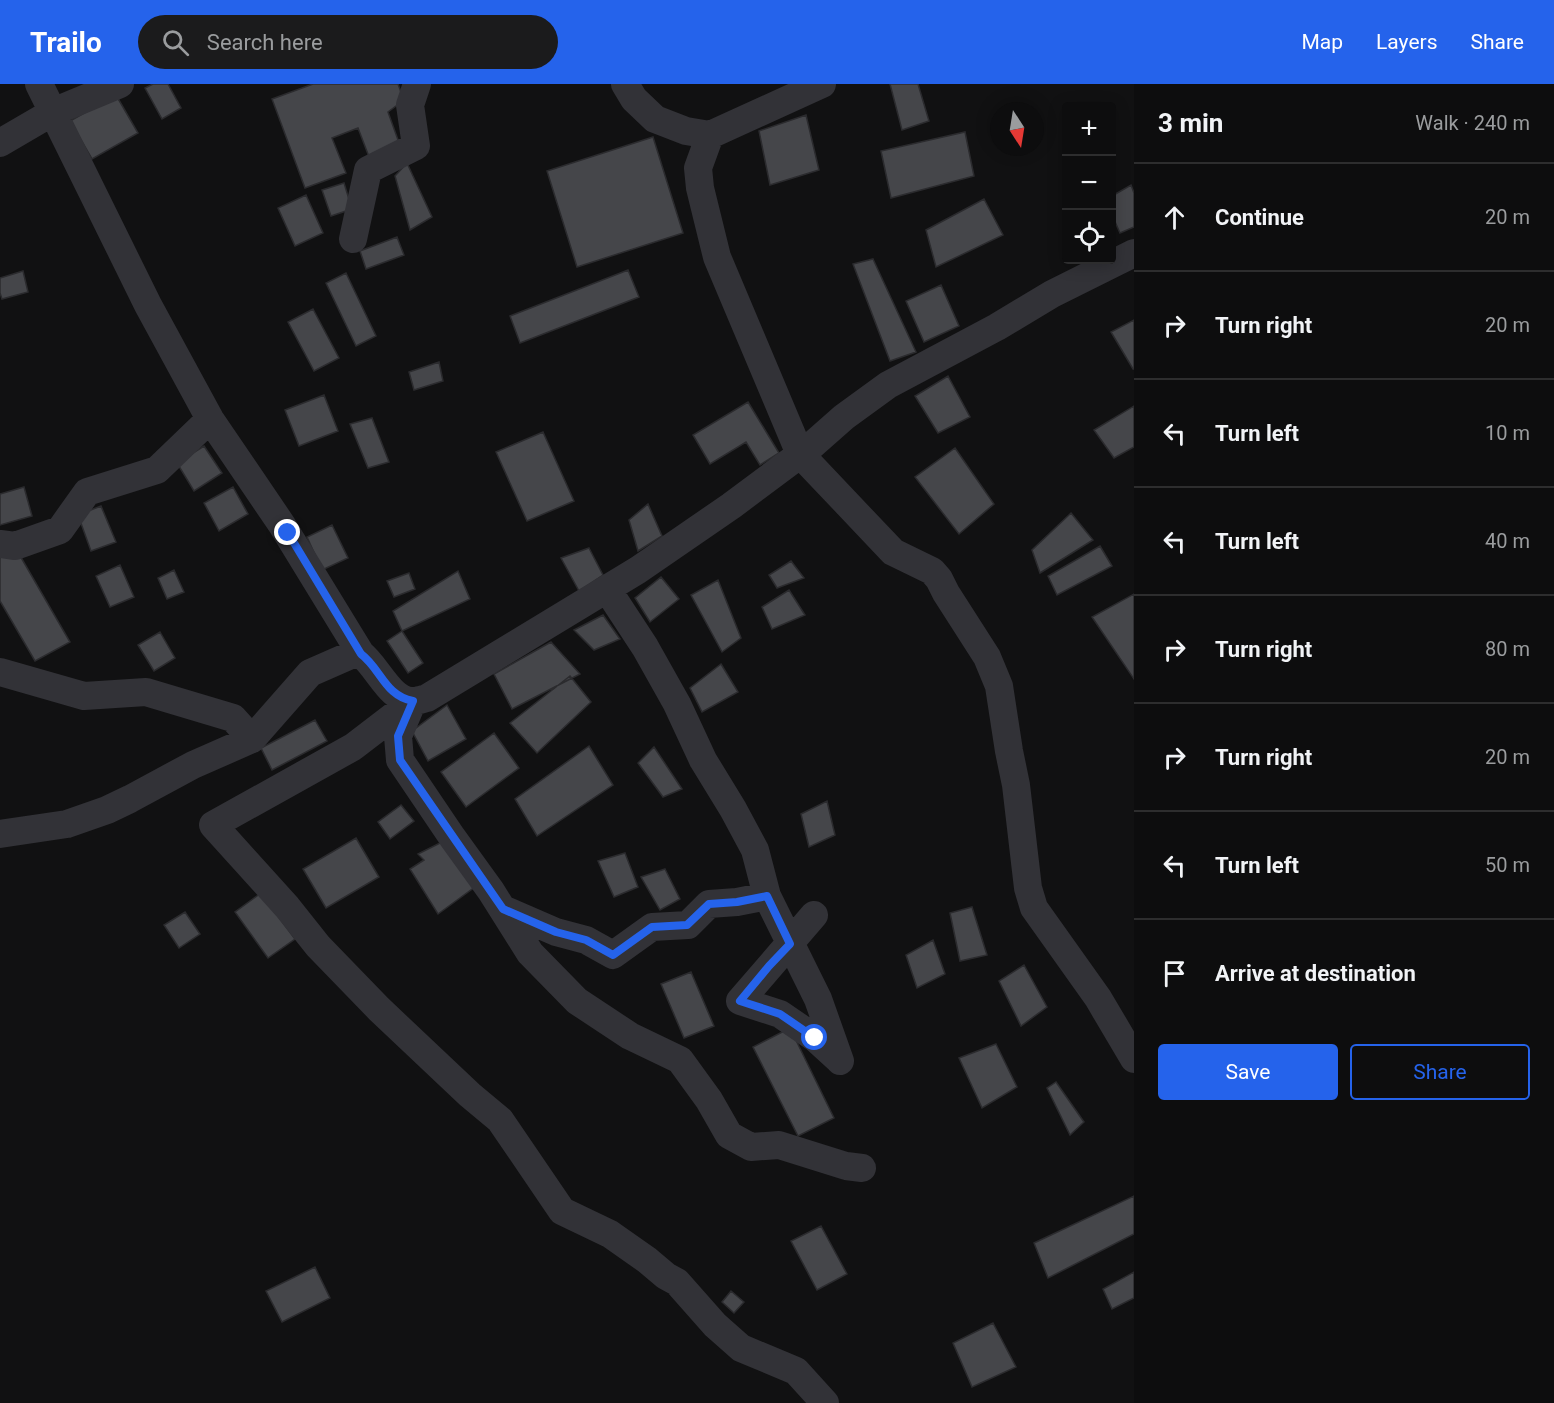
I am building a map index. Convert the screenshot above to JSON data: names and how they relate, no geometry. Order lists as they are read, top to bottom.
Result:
{
  "north": "bottom",
  "page": {
    "header": "Trailo",
    "search": "Search here",
    "nav": ["Map", "Layers", "Share"],
    "heading": ["3 min", "Walk · 240 m"],
    "map_buttons": ["+", "−"],
    "list": [
      ["Continue", "20 m"],
      ["Turn right", "20 m"],
      ["Turn left", "10 m"],
      ["Turn left", "40 m"],
      ["Turn right", "80 m"],
      ["Turn right", "20 m"],
      ["Turn left", "50 m"],
      "Arrive at destination"
    ],
    "buttons": ["Save", "Share"]
  }
}
